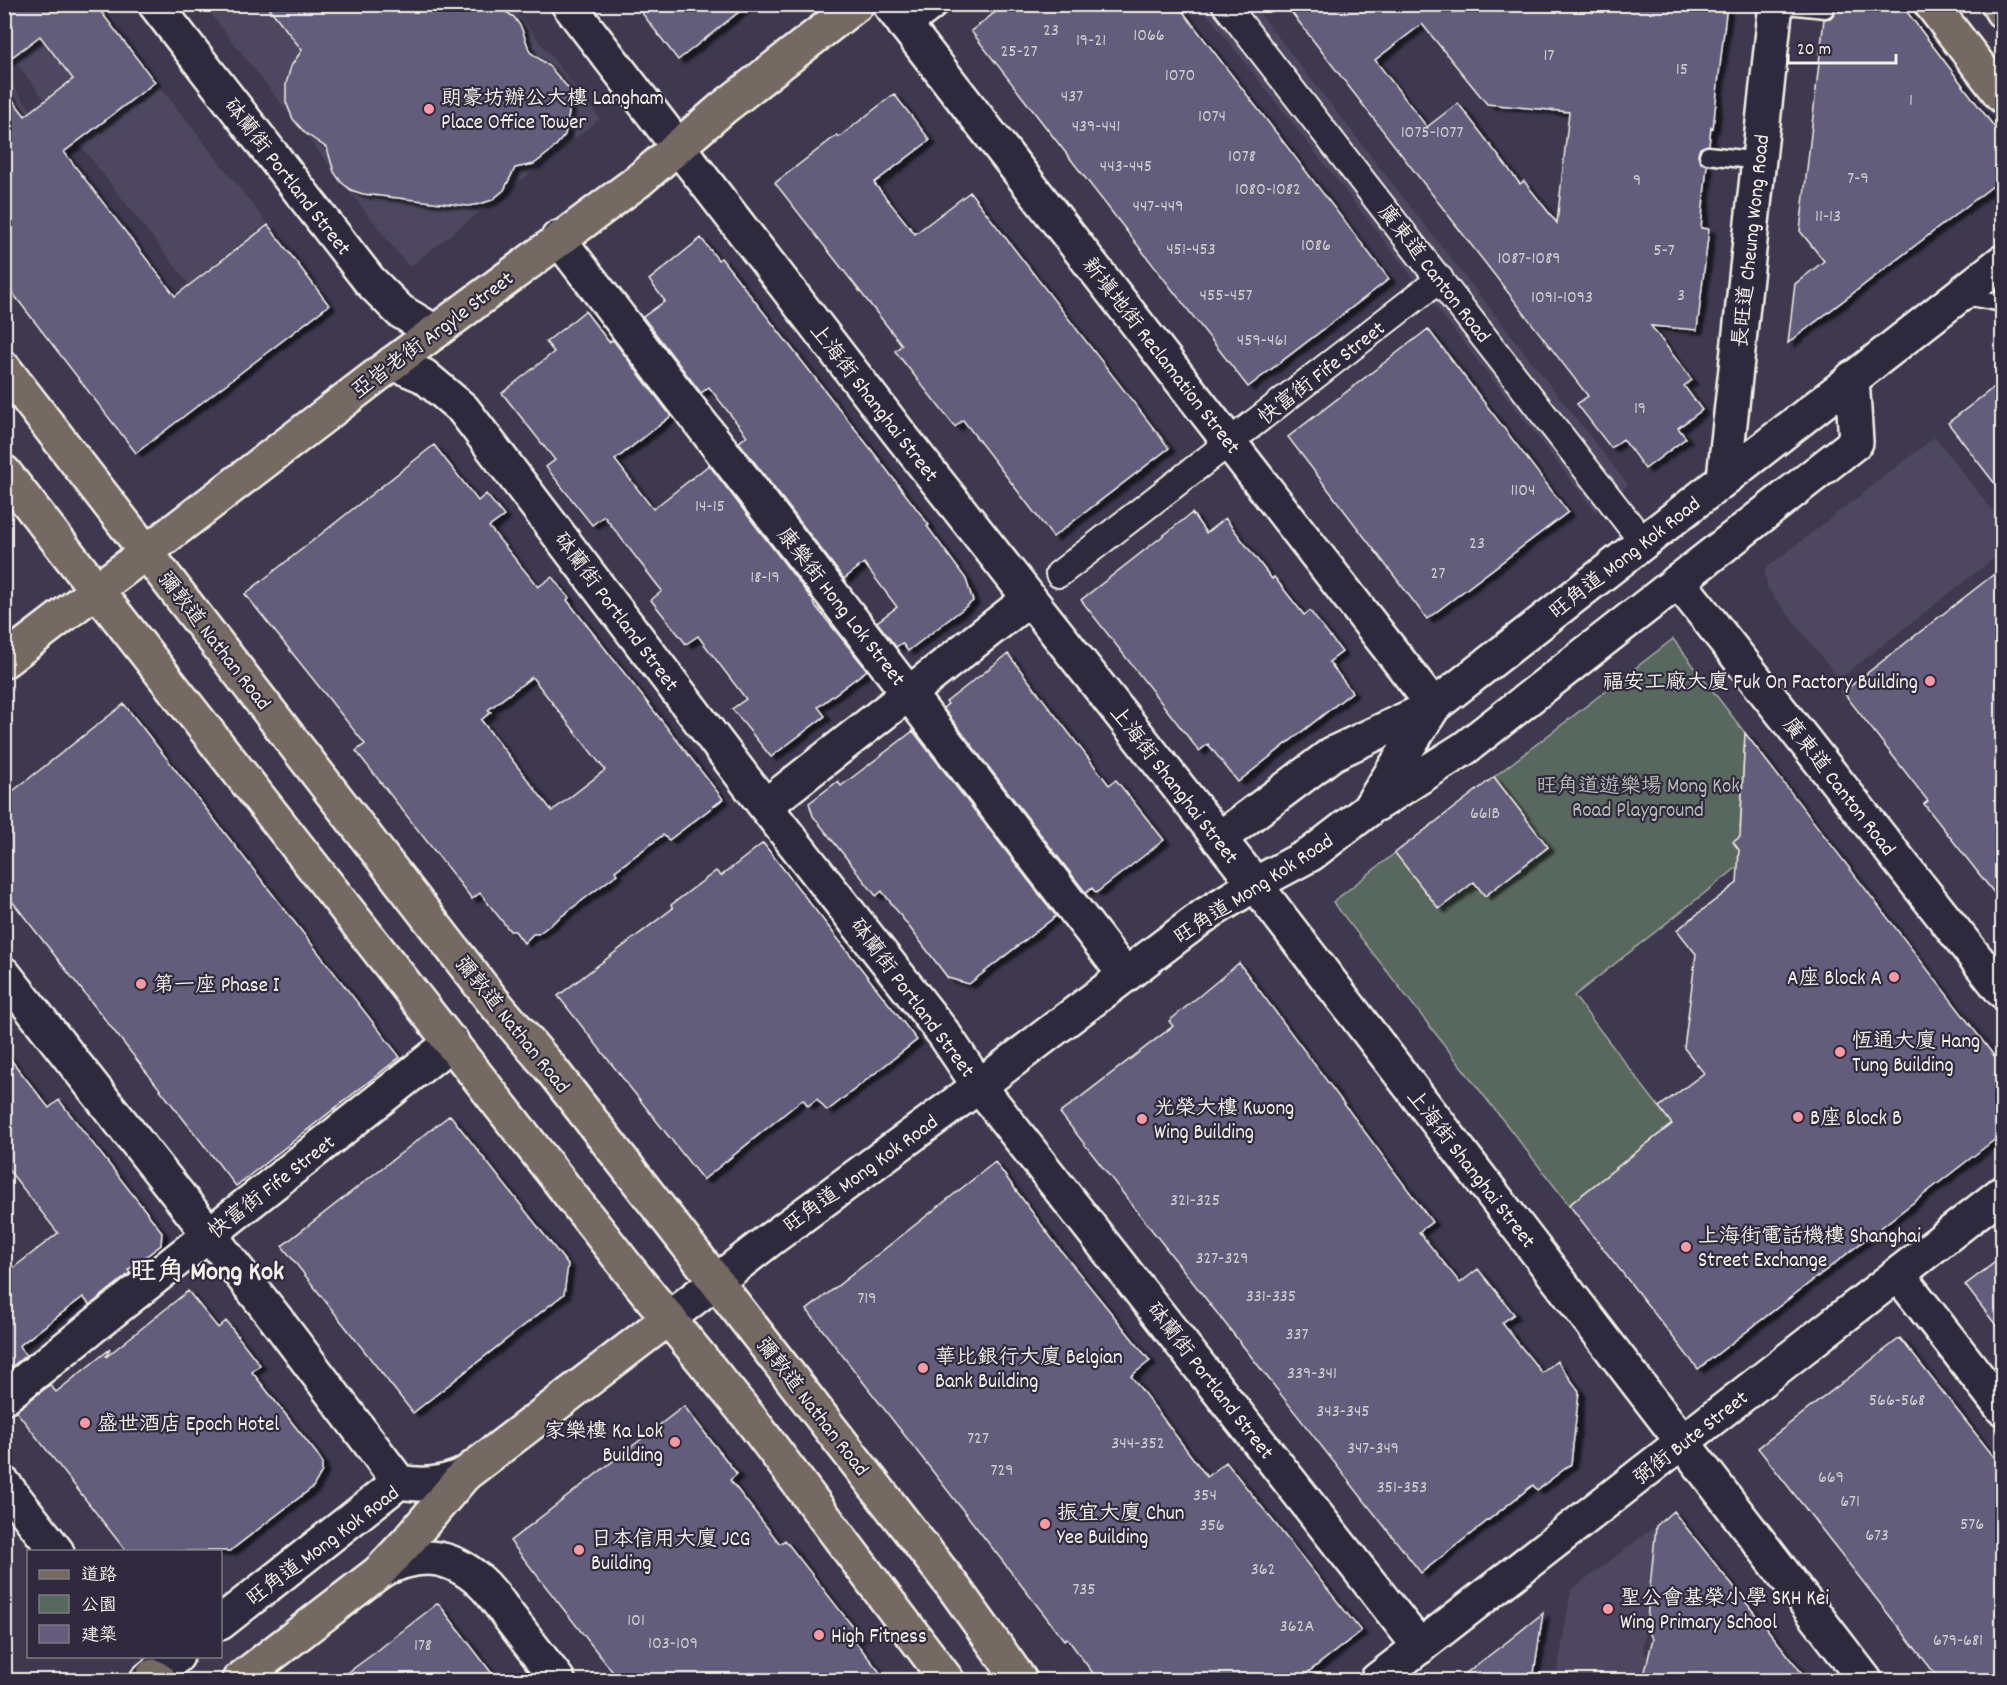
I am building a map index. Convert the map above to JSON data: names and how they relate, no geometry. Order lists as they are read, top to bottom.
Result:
{
  "streets": {
    "main road": ["亞皆老街 Argyle Street", "旺角道 Mong Kok Road", "彌敦道 Nathan Road"],
    "street": [
      "砵蘭街 Portland Street",
      "長旺道 Cheung Wong Road",
      "廣東道 Canton Road",
      "新填地街 Reclamation Street",
      "快富街 Fife Street",
      "上海街 Shanghai Street",
      "康樂街 Hong Lok Street",
      "弼街 Bute Street"
    ]
  },
  "crossings": [
    ["砵蘭街 Portland Street", "亞皆老街 Argyle Street"],
    ["砵蘭街 Portland Street", "旺角道 Mong Kok Road"],
    ["砵蘭街 Portland Street", "弼街 Bute Street"],
    ["長旺道 Cheung Wong Road", "旺角道 Mong Kok Road"],
    ["廣東道 Canton Road", "快富街 Fife Street"],
    ["廣東道 Canton Road", "旺角道 Mong Kok Road"],
    ["亞皆老街 Argyle Street", "上海街 Shanghai Street"],
    ["亞皆老街 Argyle Street", "康樂街 Hong Lok Street"],
    ["亞皆老街 Argyle Street", "彌敦道 Nathan Road"],
    ["新填地街 Reclamation Street", "快富街 Fife Street"],
    ["新填地街 Reclamation Street", "旺角道 Mong Kok Road"],
    ["上海街 Shanghai Street", "旺角道 Mong Kok Road"],
    ["上海街 Shanghai Street", "弼街 Bute Street"],
    ["旺角道 Mong Kok Road", "康樂街 Hong Lok Street"],
    ["旺角道 Mong Kok Road", "彌敦道 Nathan Road"]
  ],
  "districts": ["旺角 Mong Kok"],
  "parks": ["旺角道遊樂場 Mong Kok Road Playground"],
  "places": [
    "朗豪坊辦公大樓 Langham Place Office Tower",
    "福安工廠大廈 Fuk On Factory Building",
    "A座 Block A",
    "第一座 Phase I",
    "恆通大廈 Hang Tung Building",
    "B座 Block B",
    "光榮大樓 Kwong Wing Building",
    "上海街電話機樓 Shanghai Street Exchange",
    "華比銀行大廈 Belgian Bank Building",
    "盛世酒店 Epoch Hotel",
    "家樂樓 Ka Lok Building",
    "振宜大廈 Chun Yee Building",
    "日本信用大廈 JCG Building",
    "聖公會基榮小學 SKH Kei Wing Primary School",
    "High Fitness"
  ],
  "house_numbers": [
    "23",
    "1066",
    "19-21",
    "25-27",
    "17",
    "15",
    "1070",
    "437",
    "1",
    "1074",
    "439-441",
    "1075-1077",
    "1078",
    "443-445",
    "7-9",
    "9",
    "1080-1082",
    "447-449",
    "11-13",
    "1086",
    "451-453",
    "5-7",
    "1087-1089",
    "455-457",
    "3",
    "1091-1093",
    "459-461",
    "19",
    "1104",
    "14-15",
    "23",
    "27",
    "18-19",
    "661B",
    "321-325",
    "327-329",
    "331-335",
    "719",
    "337",
    "339-341",
    "566-568",
    "343-345",
    "727",
    "344-352",
    "347-349",
    "729",
    "669",
    "351-353",
    "354",
    "671",
    "576",
    "356",
    "673",
    "362",
    "735",
    "101",
    "362A",
    "679-681",
    "103-109",
    "178"
  ],
  "legend": ["道路", "公園", "建築"],
  "scale_bar": "20 m"
}
